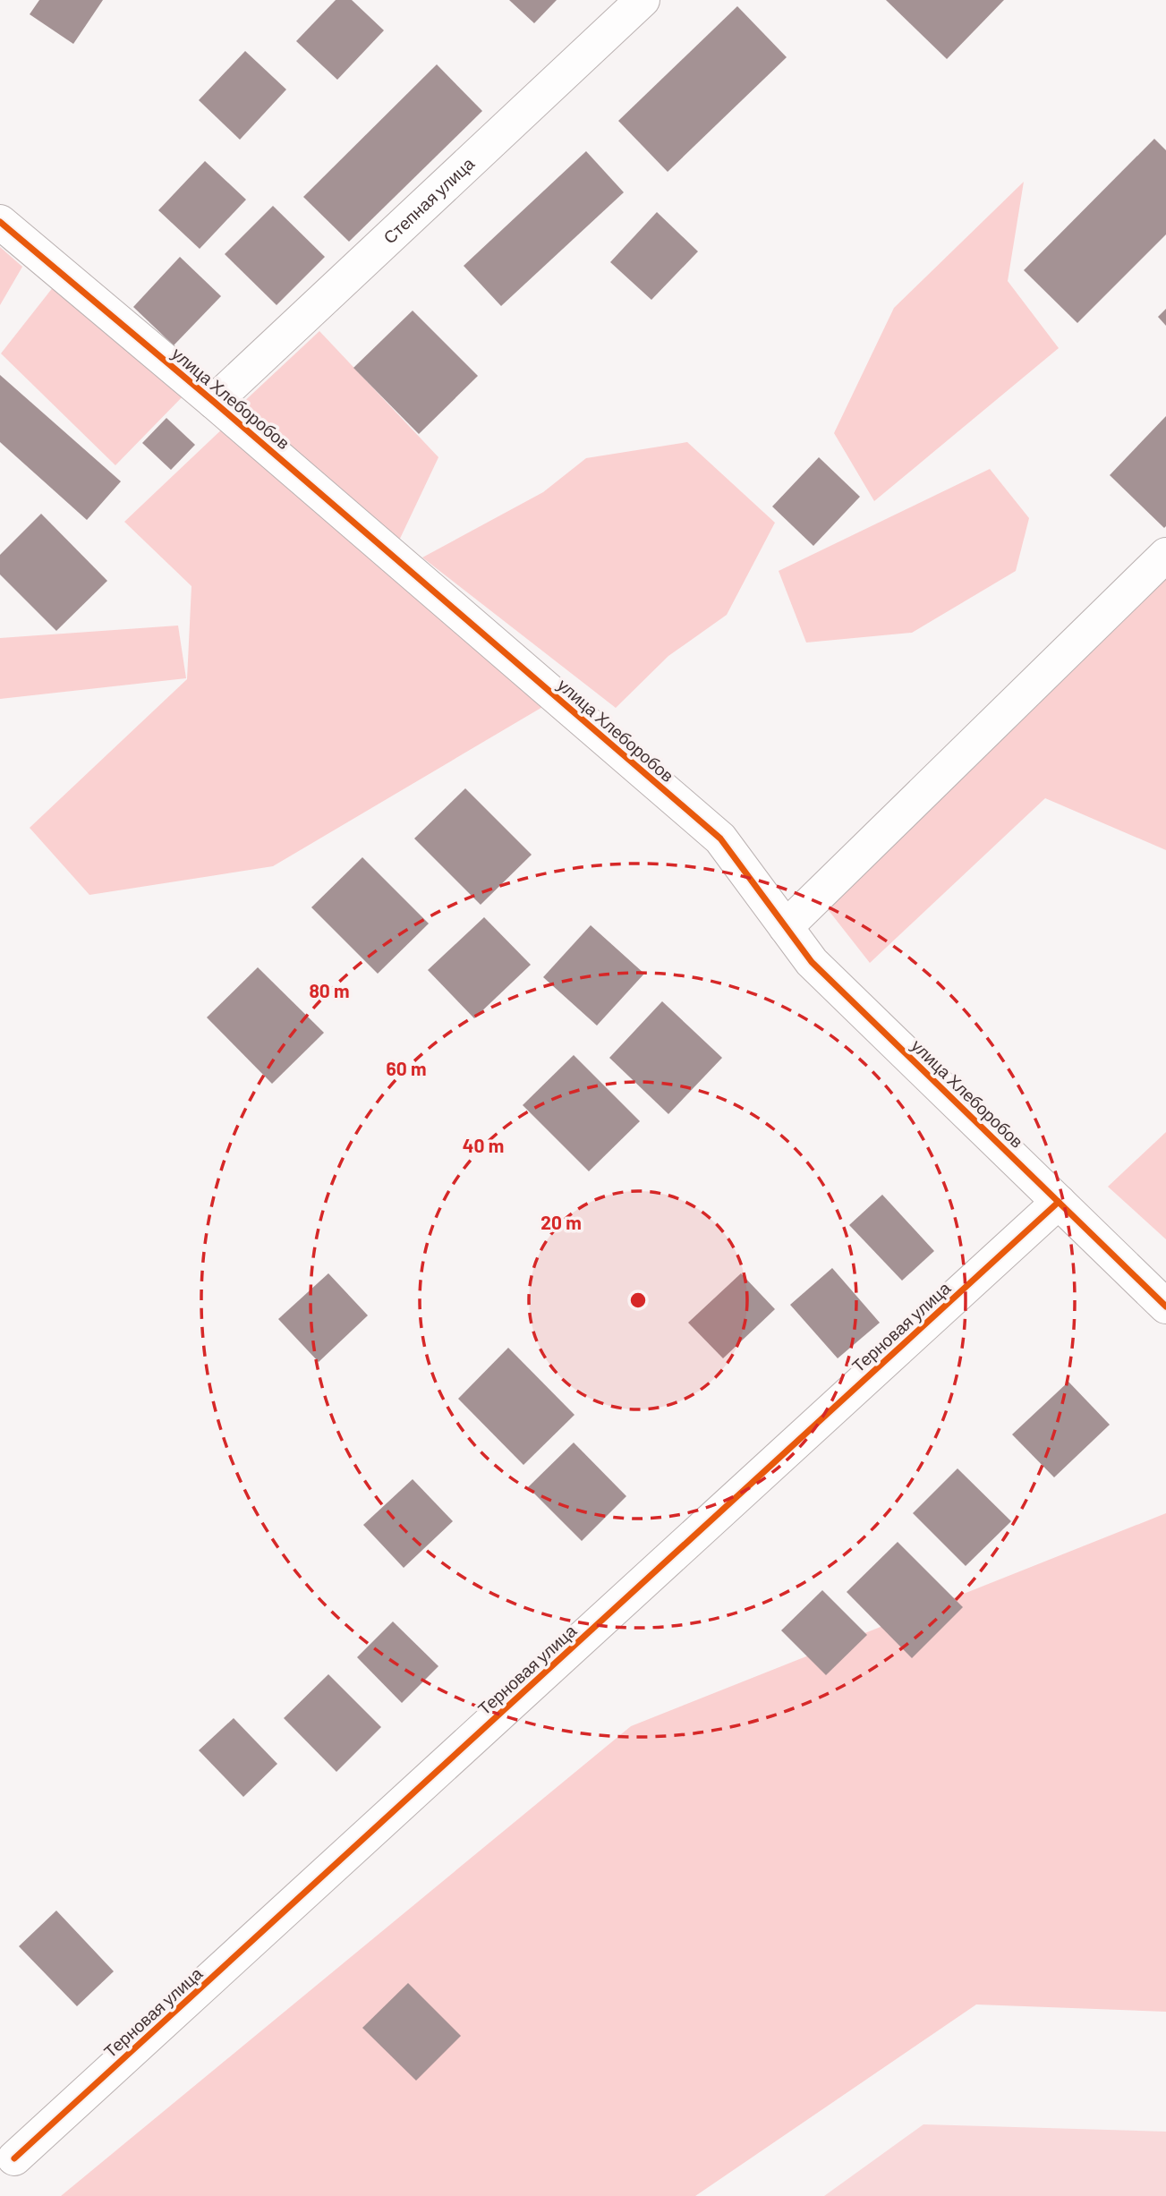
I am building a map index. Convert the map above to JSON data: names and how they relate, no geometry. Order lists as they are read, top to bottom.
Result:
{
  "streets": {
    "street": ["Степная улица", "улица Хлеборобов", "Терновая улица"]
  },
  "crossings": [
    ["Степная улица", "улица Хлеборобов"],
    ["улица Хлеборобов", "Терновая улица"]
  ],
  "rings": [
    "80 m",
    "60 m",
    "40 m",
    "20 m"
  ]
}
